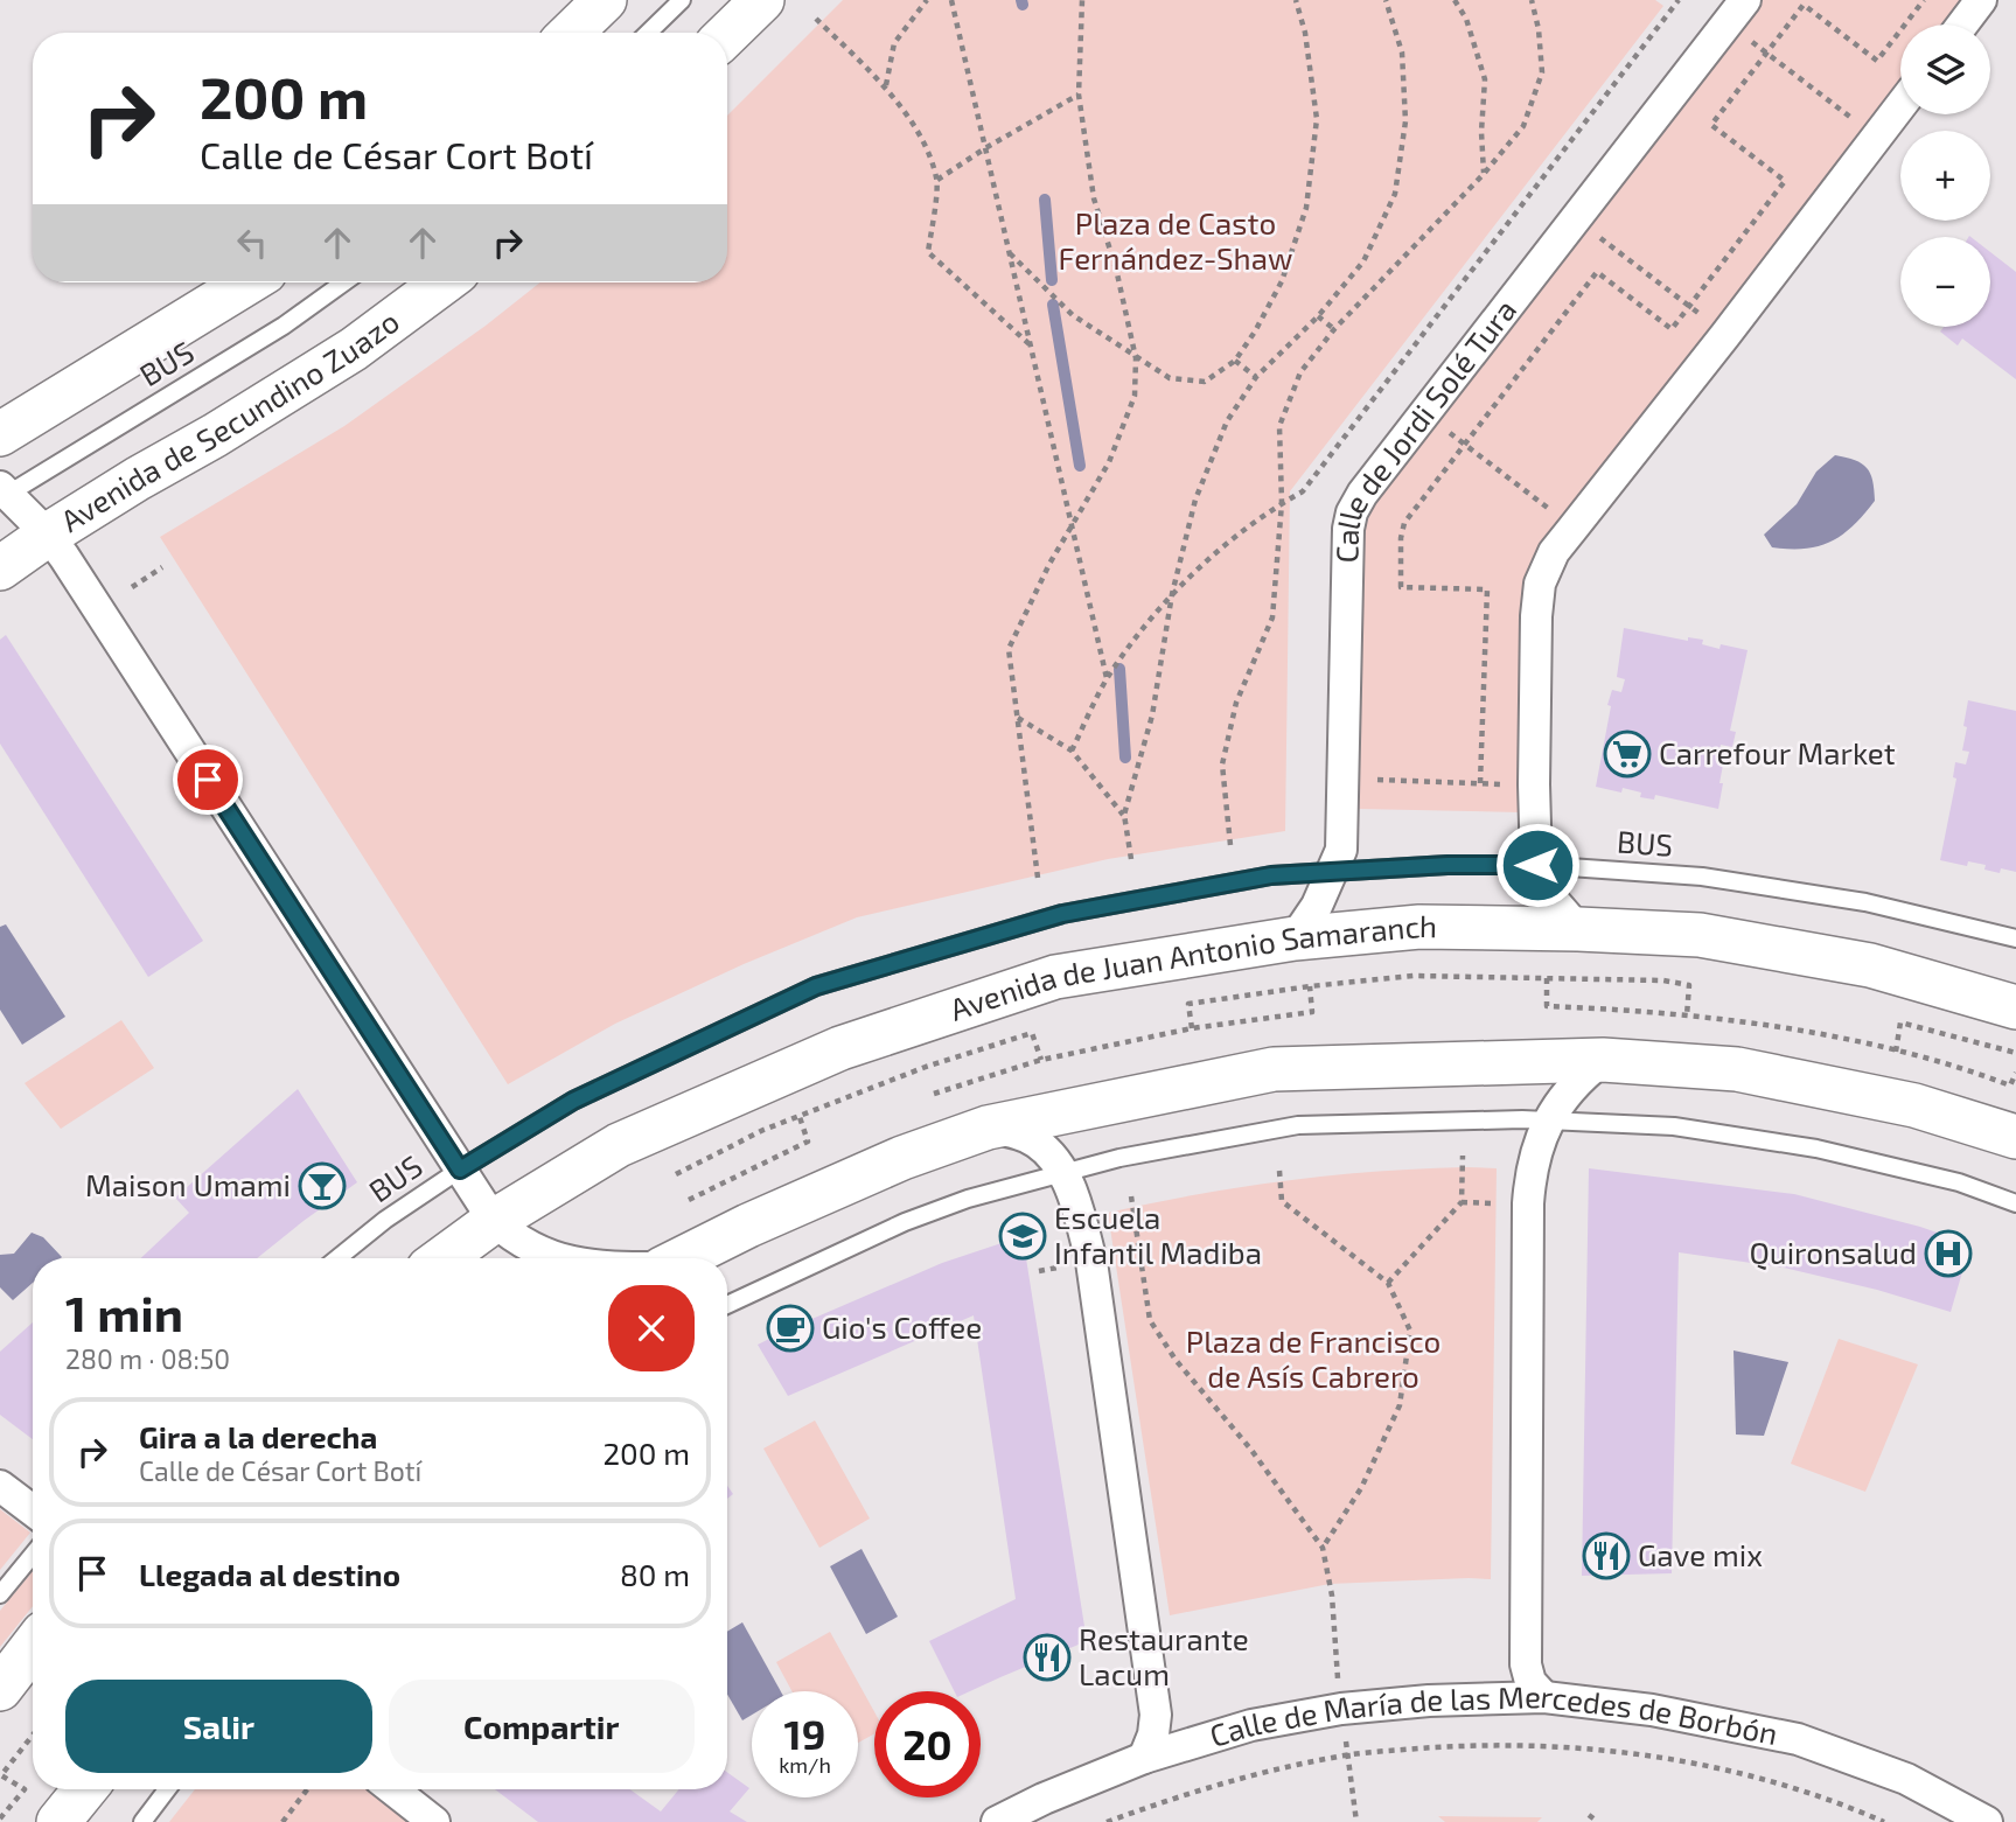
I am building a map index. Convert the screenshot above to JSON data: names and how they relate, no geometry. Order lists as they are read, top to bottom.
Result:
{
  "streets": {
    "street": [
      "Avenida de Secundino Zuazo",
      "Calle de Jordi Solé Tura",
      "Avenida de Juan Antonio Samaranch",
      "Calle de María de las Mercedes de Borbón"
    ],
    "lane": ["BUS"]
  },
  "crossings": [
    ["BUS", "Calle de Jordi Solé Tura"],
    ["Calle de Jordi Solé Tura", "Avenida de Juan Antonio Samaranch"]
  ],
  "parks": ["Plaza de Casto Fernández-Shaw", "Plaza de Francisco de Asís Cabrero"],
  "places": {
    "supermarket": ["Carrefour Market"],
    "bar": ["Maison Umami"],
    "school or university": ["Escuela Infantil Madiba"],
    "hospital": ["Quironsalud"],
    "cafe": ["Gio's Coffee"],
    "restaurant": ["Gave mix", "Restaurante Lacum"]
  },
  "page": {
    "map_buttons": ["+", "−"],
    "turn": ["200 m", "Calle de César Cort Botí"],
    "heading": ["1 min", "280 m · 08:50"],
    "list": [
      {
        "name": "Gira a la derecha",
        "note": "Calle de César Cort Botí",
        "value": "200 m"
      },
      {
        "name": "Llegada al destino",
        "value": "80 m"
      }
    ],
    "buttons": ["Salir", "Compartir"],
    "speed": "19 km/h",
    "limit": "20"
  }
}
